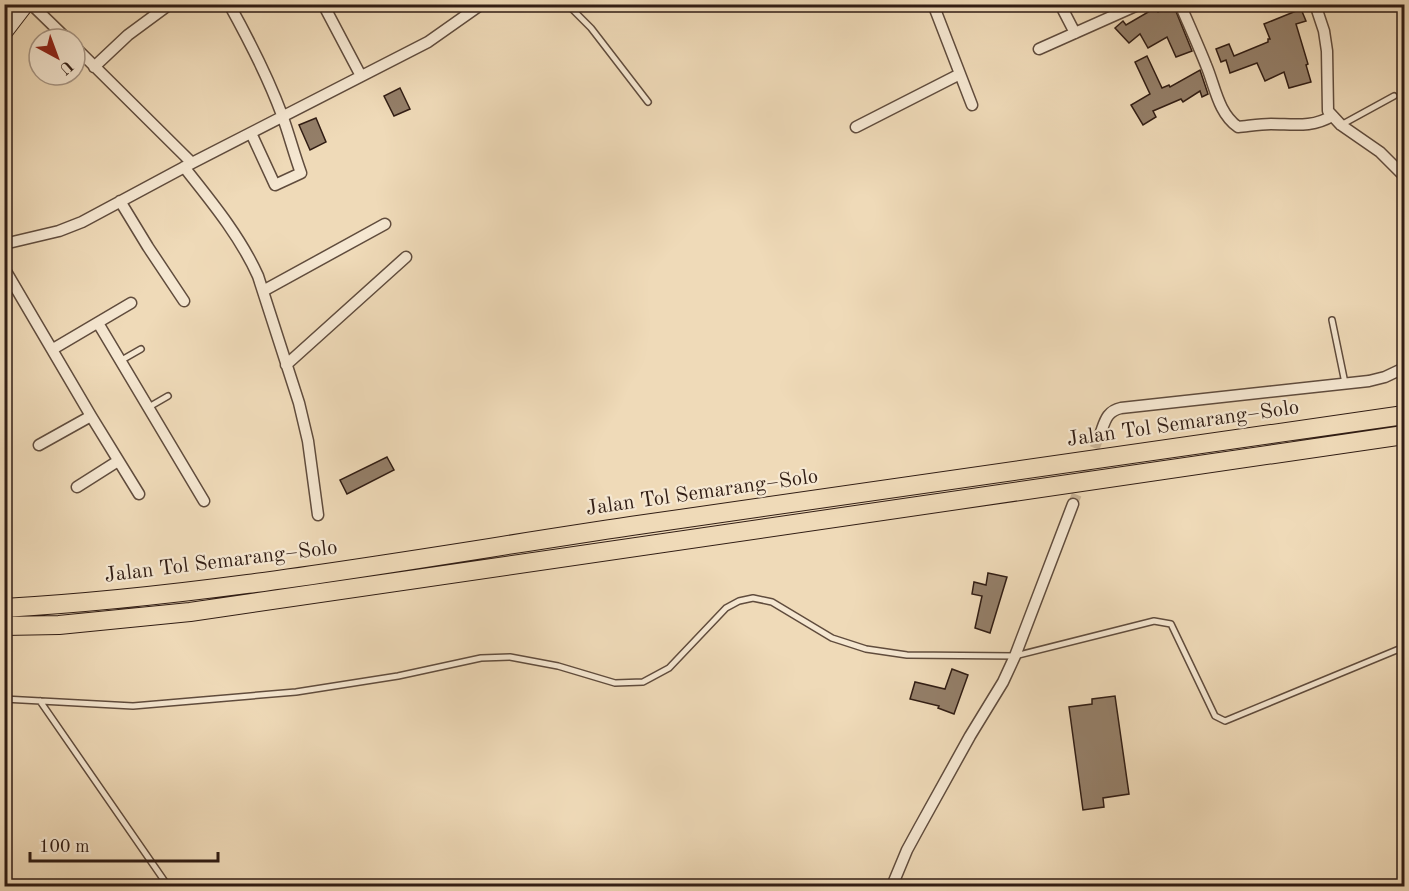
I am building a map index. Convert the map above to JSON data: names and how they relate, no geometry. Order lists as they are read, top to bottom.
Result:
{
  "streets": {
    "highway": ["Jalan Tol Semarang–Solo"]
  },
  "scale_bar": "100 m",
  "north": "bottom right"
}
